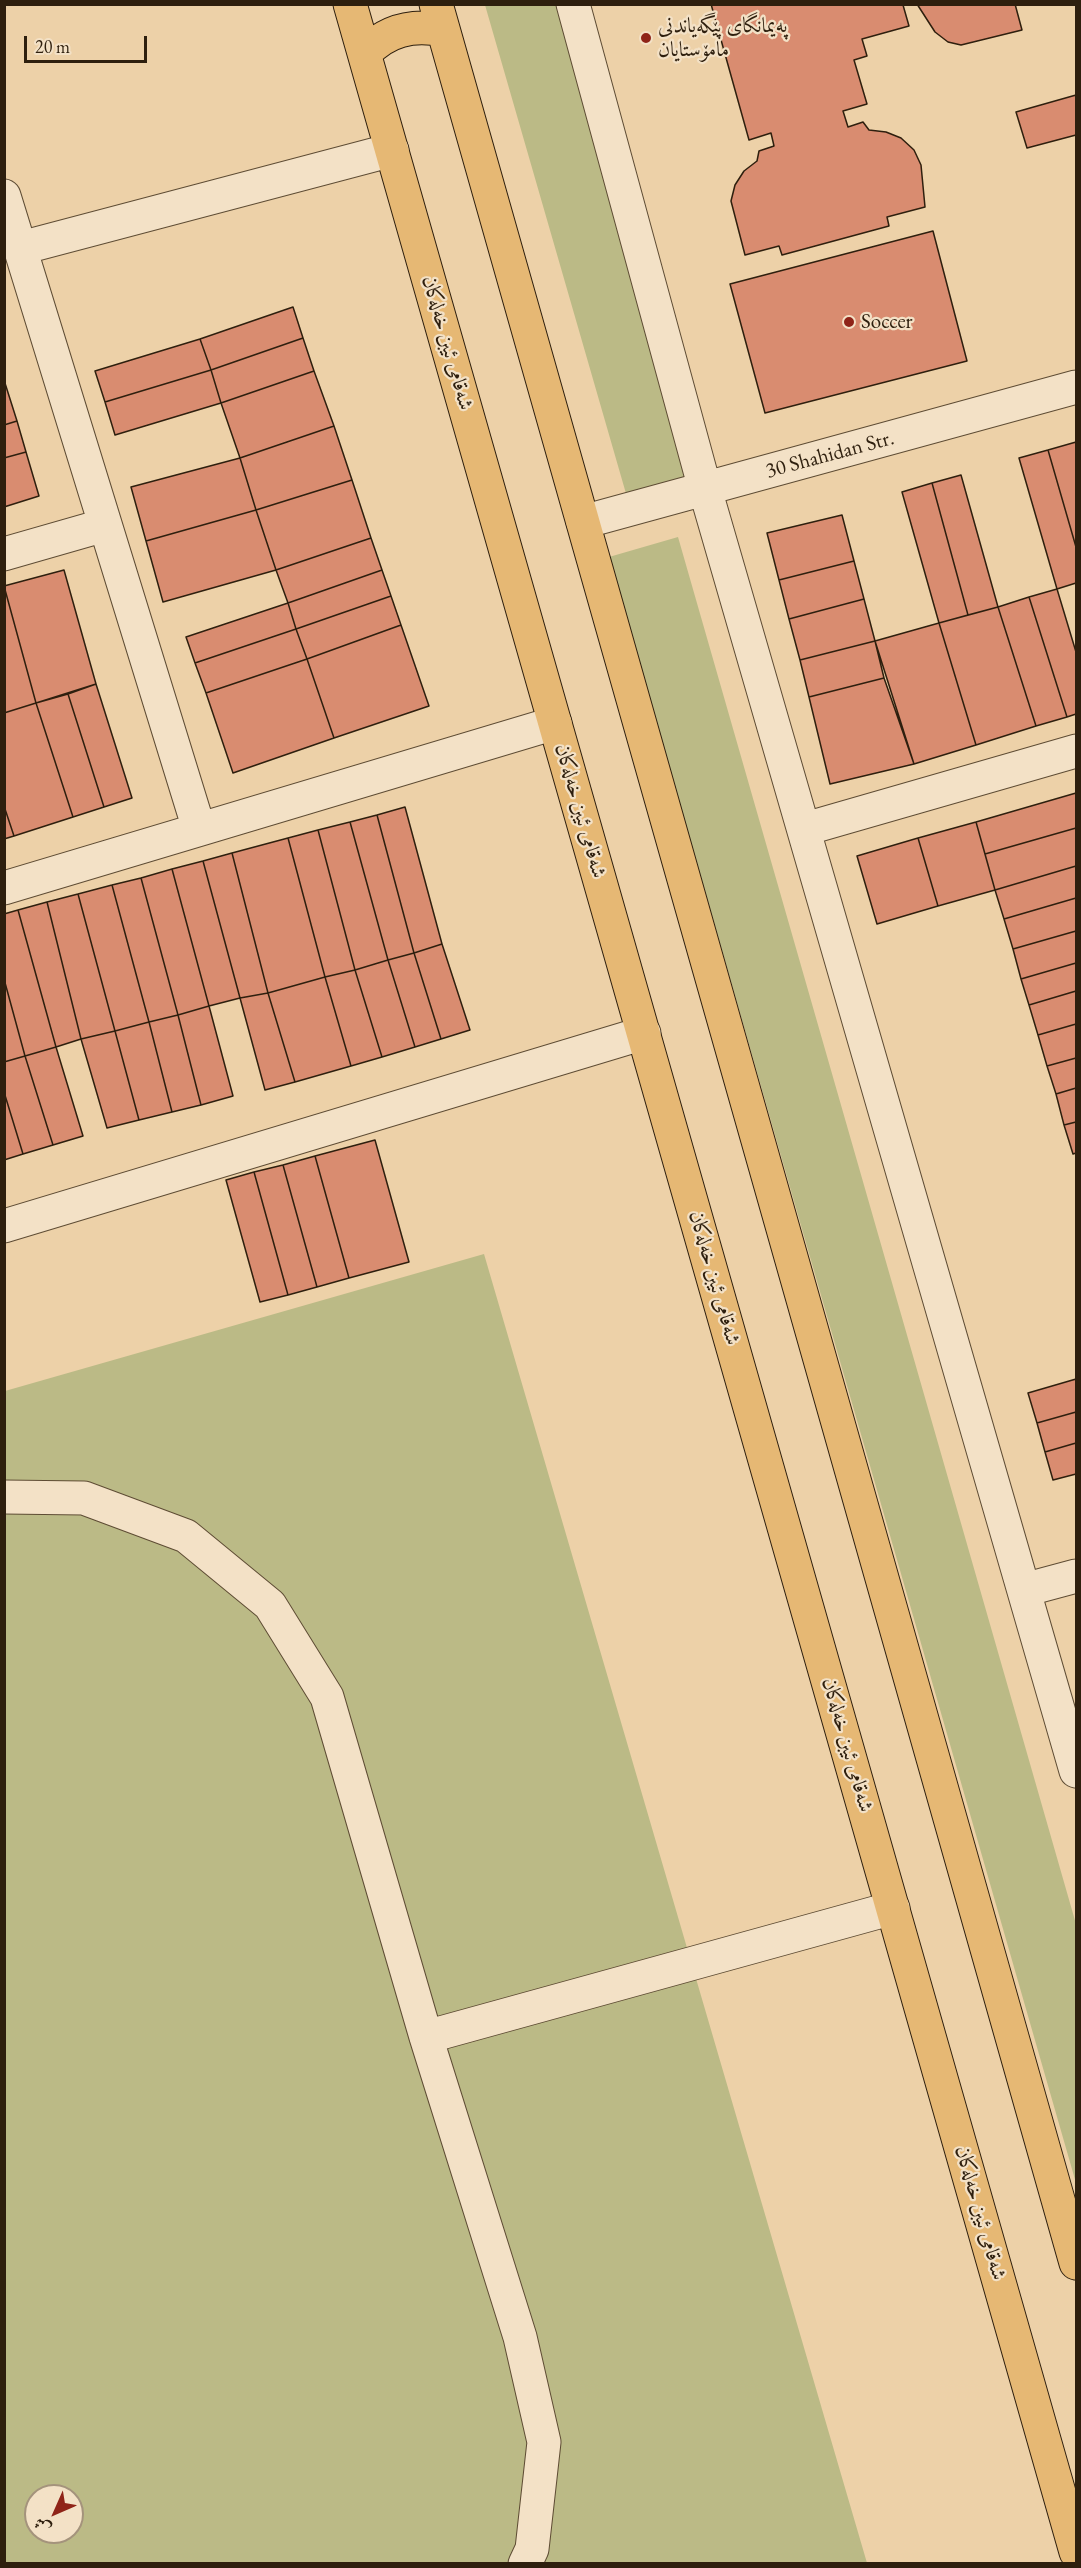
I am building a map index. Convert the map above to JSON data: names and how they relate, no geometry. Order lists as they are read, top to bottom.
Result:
{
  "streets": {
    "main road": ["شەقامی ئیبن خەلەکان"],
    "street": ["30 Shahidan Str."]
  },
  "places": ["پەیمانگای پێگەیاندنی مامۆستایان", "Soccer"],
  "scale_bar": "20 m",
  "north": "bottom left"
}
